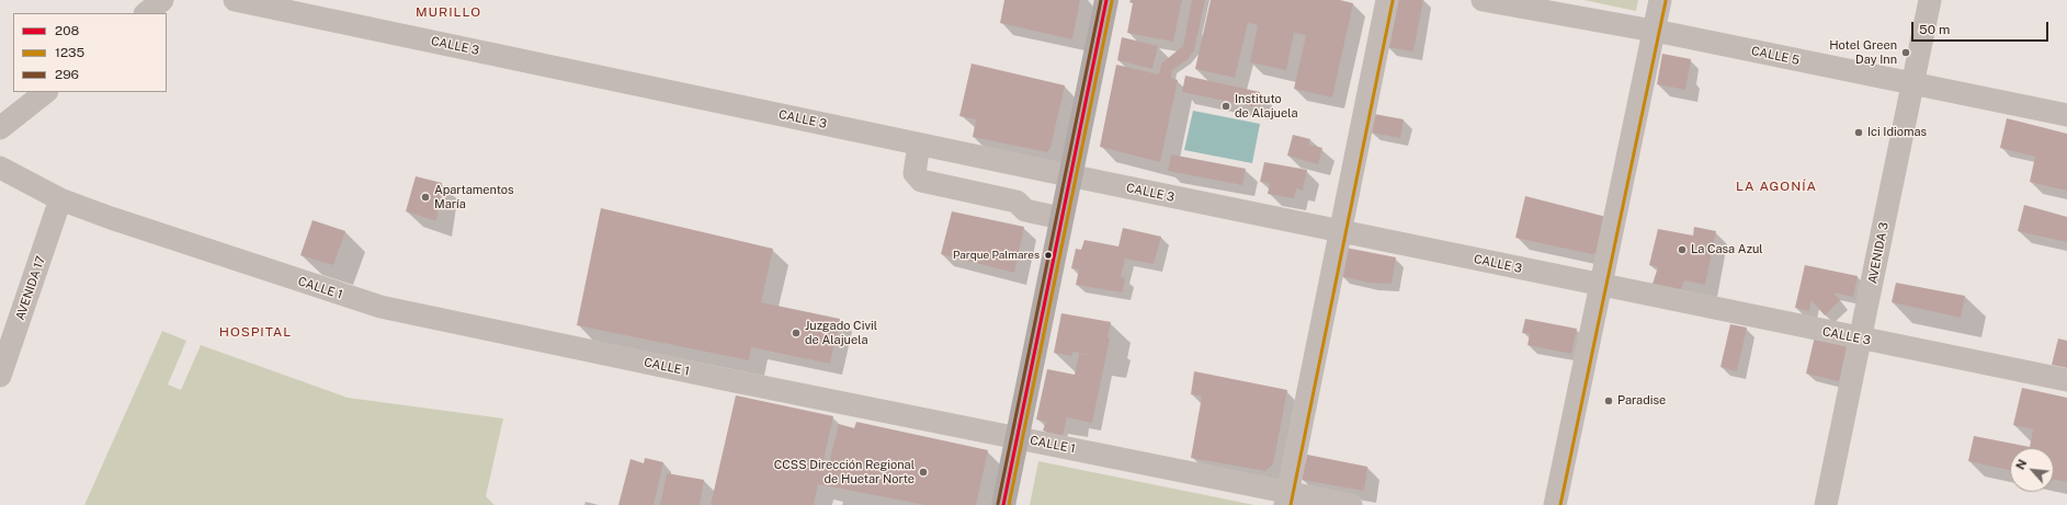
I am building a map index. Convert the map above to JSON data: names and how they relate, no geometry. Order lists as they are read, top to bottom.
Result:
{
  "streets": {
    "street": [
      "CALLE 3",
      "CALLE 5",
      "AVENIDA 3",
      "AVENIDA 17",
      "CALLE 1"
    ]
  },
  "crossings": [
    ["CALLE 3", "AVENIDA 3"],
    ["CALLE 5", "AVENIDA 3"],
    ["AVENIDA 17", "CALLE 1"]
  ],
  "districts": ["MURILLO", "LA AGONÍA", "HOSPITAL"],
  "places": [
    "Hotel Green Day Inn",
    "Instituto de Alajuela",
    "Ici Idiomas",
    "Apartamentos María",
    "La Casa Azul",
    "Parque Palmares",
    "Juzgado Civil de Alajuela",
    "Paradise",
    "CCSS Dirección Regional de Huetar Norte"
  ],
  "lines": ["transit line 208", "transit line 296", "transit line 1235"],
  "legend": ["208", "1235", "296"],
  "scale_bar": "50 m",
  "north": "top left"
}
